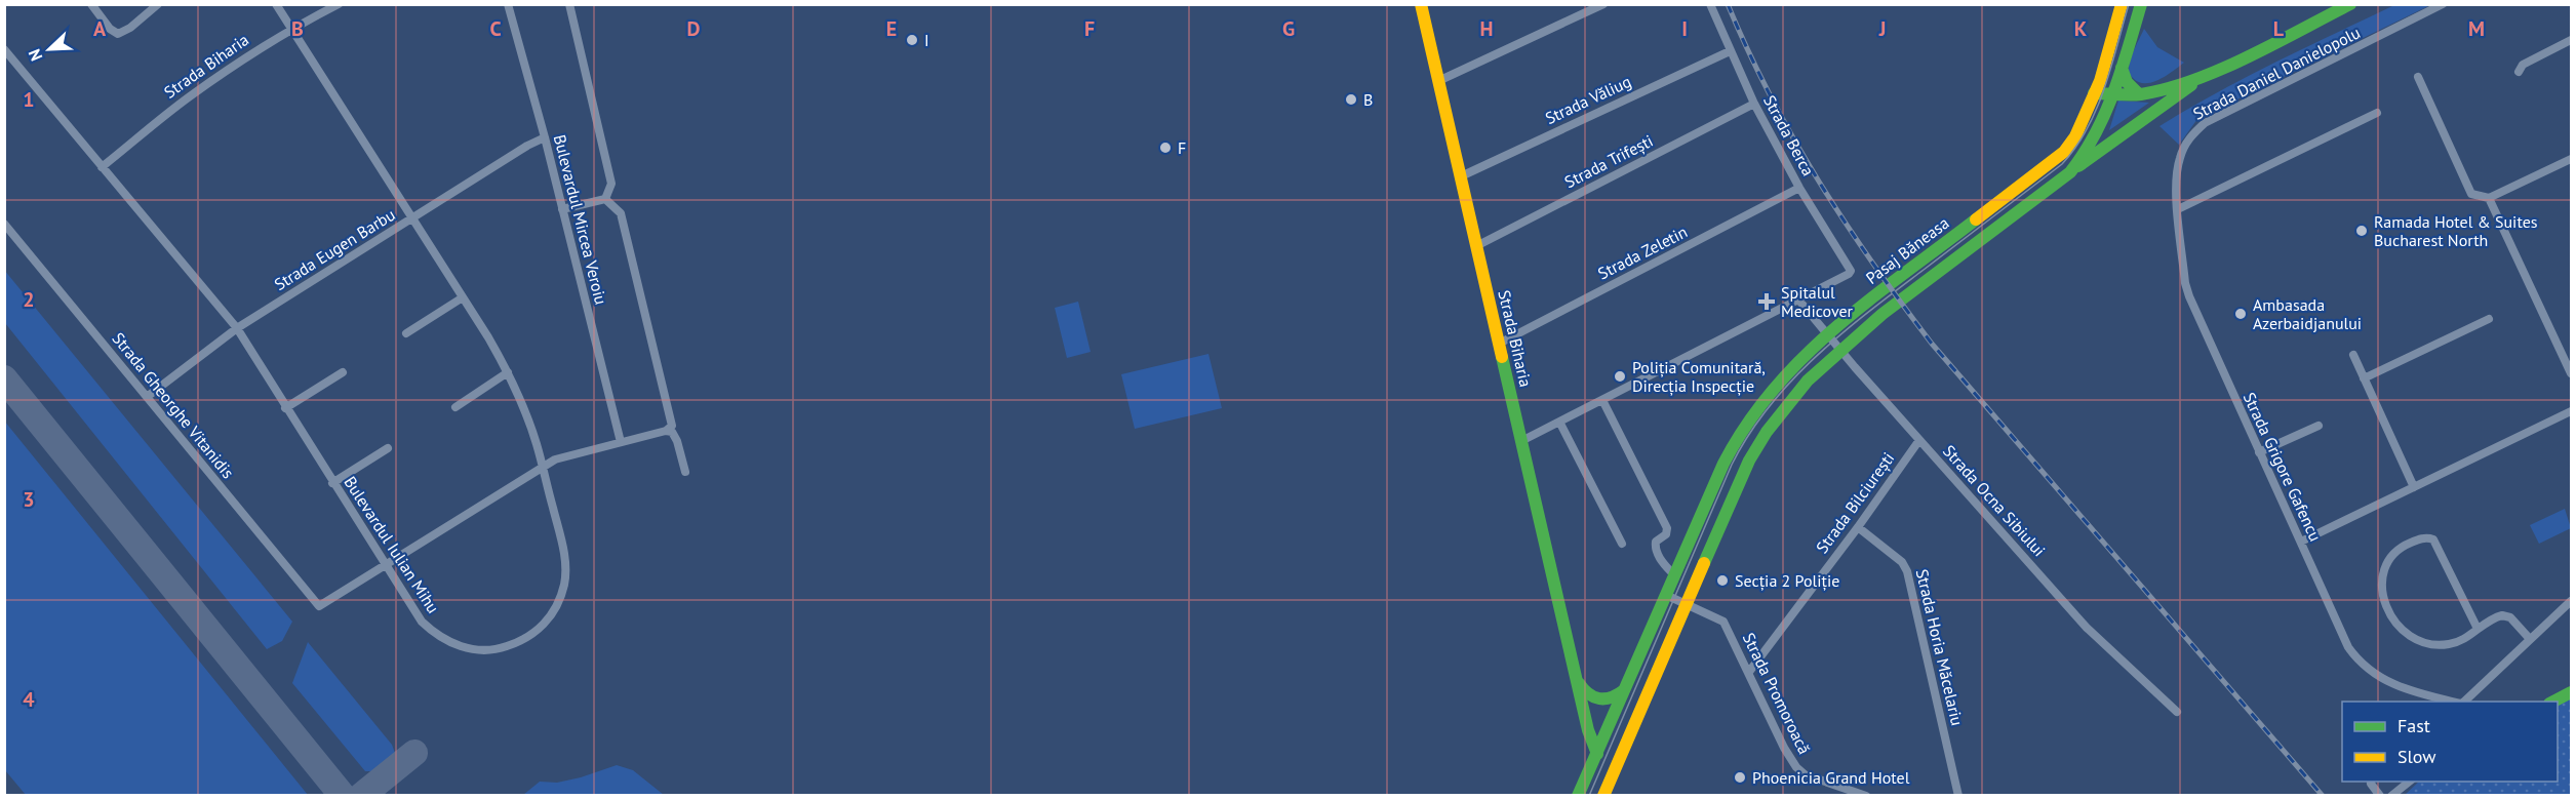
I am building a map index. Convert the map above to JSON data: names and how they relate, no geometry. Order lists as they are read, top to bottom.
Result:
{
  "streets": {
    "main road": ["Strada Biharia", "Pasaj Băneasa"],
    "street": [
      "Strada Daniel Danielopolu",
      "Strada Văliug",
      "Strada Berca",
      "Strada Trifești",
      "Bulevardul Mircea Veroiu",
      "Strada Eugen Barbu",
      "Strada Zeletin",
      "Strada Gheorghe Vitanidis",
      "Strada Grigore Gafencu",
      "Strada Ocna Sibiului",
      "Strada Bilciurești",
      "Bulevardul Iulian Mihu",
      "Strada Horia Măcelariu",
      "Strada Promoroacă"
    ]
  },
  "crossings": [
    ["Strada Biharia", "Strada Văliug"],
    ["Strada Biharia", "Strada Trifești"],
    ["Strada Biharia", "Pasaj Băneasa"],
    ["Strada Biharia", "Strada Zeletin"],
    ["Strada Biharia", "Bulevardul Iulian Mihu"],
    ["Strada Daniel Danielopolu", "Strada Grigore Gafencu"],
    ["Strada Văliug", "Strada Berca"],
    ["Strada Berca", "Strada Trifești"],
    ["Strada Berca", "Strada Zeletin"],
    ["Strada Berca", "Strada Ocna Sibiului"],
    ["Bulevardul Mircea Veroiu", "Strada Eugen Barbu"],
    ["Strada Eugen Barbu", "Strada Gheorghe Vitanidis"],
    ["Strada Eugen Barbu", "Bulevardul Iulian Mihu"],
    ["Pasaj Băneasa", "Strada Promoroacă"],
    ["Strada Gheorghe Vitanidis", "Bulevardul Iulian Mihu"],
    ["Strada Ocna Sibiului", "Strada Bilciurești"],
    ["Strada Bilciurești", "Strada Horia Măcelariu"],
    ["Strada Bilciurești", "Strada Promoroacă"]
  ],
  "places": {
    "other": [
      "I",
      "B",
      "F",
      "Ramada Hotel & Suites Bucharest North",
      "Ambasada Azerbaidjanului",
      "Poliția Comunitară, Direcția Inspecție",
      "Secția 2 Poliție",
      "Phoenicia Grand Hotel"
    ],
    "health": ["Spitalul Medicover"]
  },
  "legend": ["Fast", "Slow"],
  "north": "bottom left",
  "grid": {
    "columns": [
      "A",
      "B",
      "C",
      "D",
      "E",
      "F",
      "G",
      "H",
      "I",
      "J",
      "K",
      "L",
      "M"
    ],
    "rows": [
      "1",
      "2",
      "3",
      "4"
    ]
  }
}
